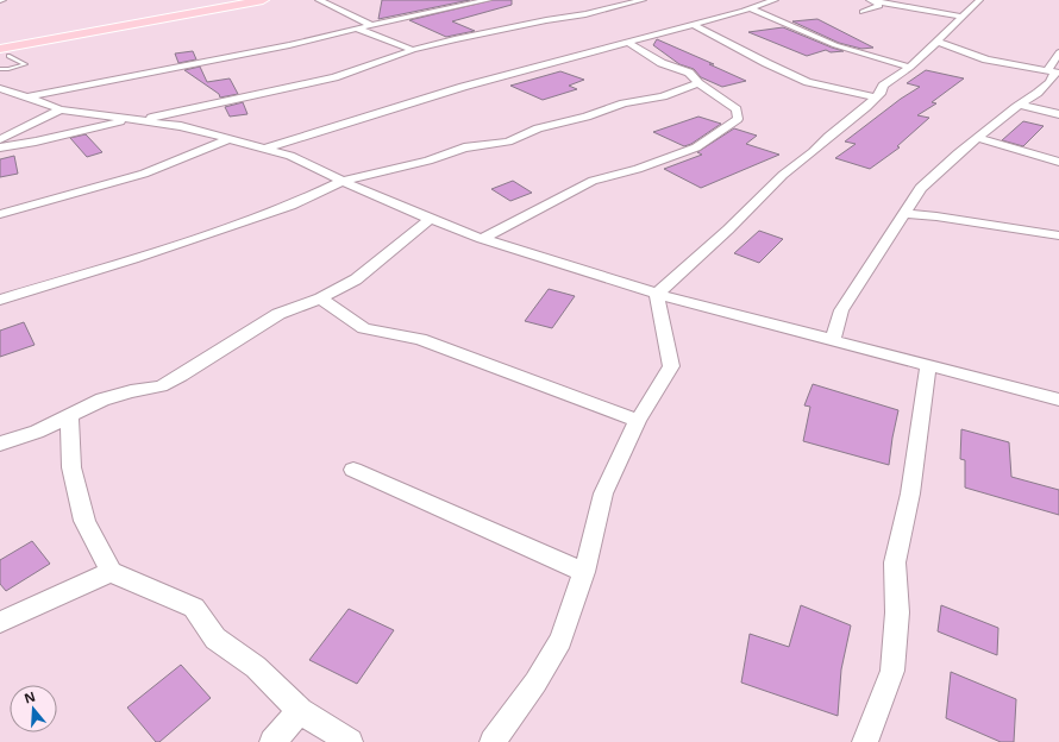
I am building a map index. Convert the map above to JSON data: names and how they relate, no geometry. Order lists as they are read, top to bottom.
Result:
{
  "north": "top"
}
